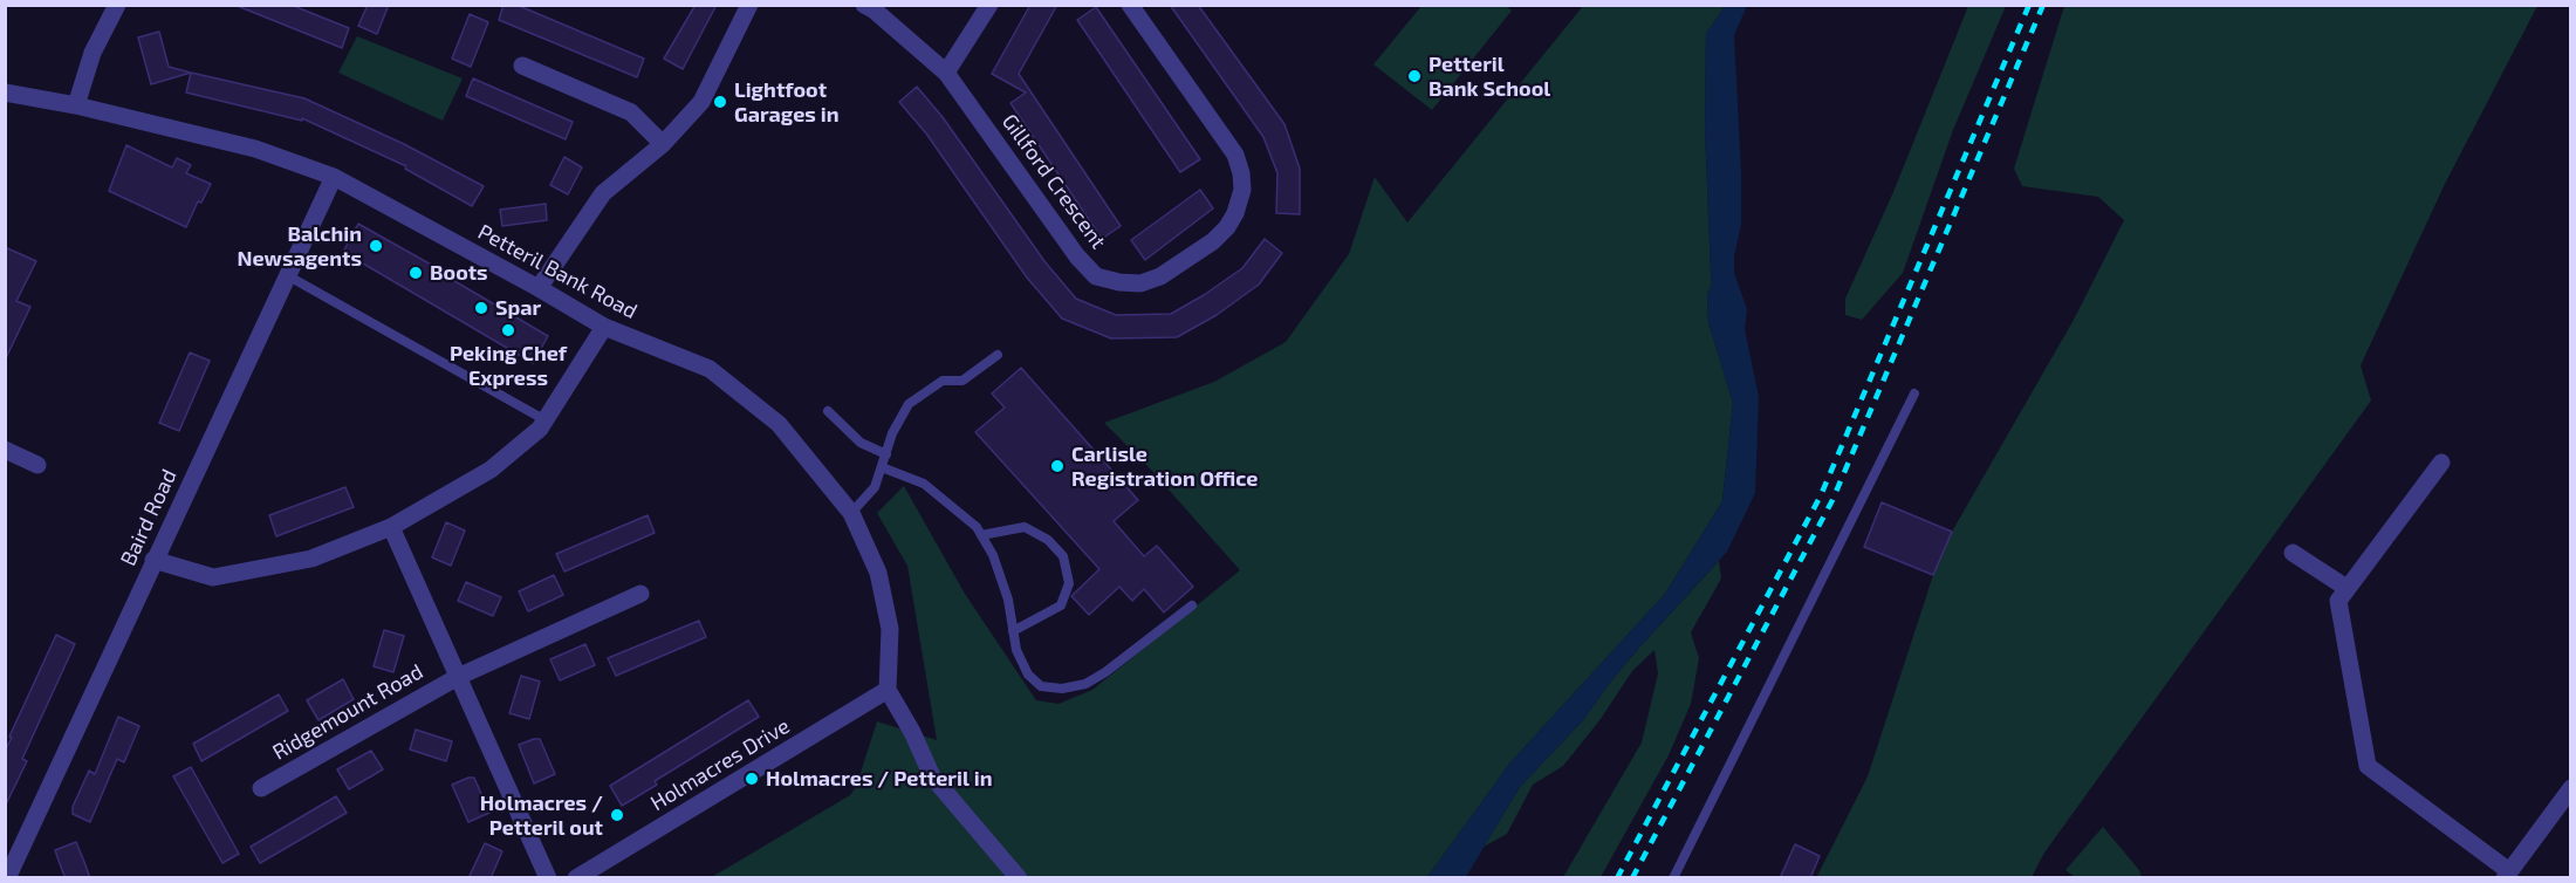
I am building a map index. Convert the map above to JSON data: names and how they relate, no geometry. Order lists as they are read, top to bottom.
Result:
{
  "streets": {
    "street": [
      "Gillford Crescent",
      "Petteril Bank Road",
      "Baird Road",
      "Ridgemount Road",
      "Holmacres Drive"
    ]
  },
  "crossings": [
    ["Petteril Bank Road", "Baird Road"],
    ["Petteril Bank Road", "Holmacres Drive"]
  ],
  "places": [
    "Petteril Bank School",
    "Lightfoot Garages in",
    "Balchin Newsagents",
    "Boots",
    "Spar",
    "Peking Chef Express",
    "Carlisle Registration Office",
    "Holmacres / Petteril in",
    "Holmacres / Petteril out"
  ]
}
